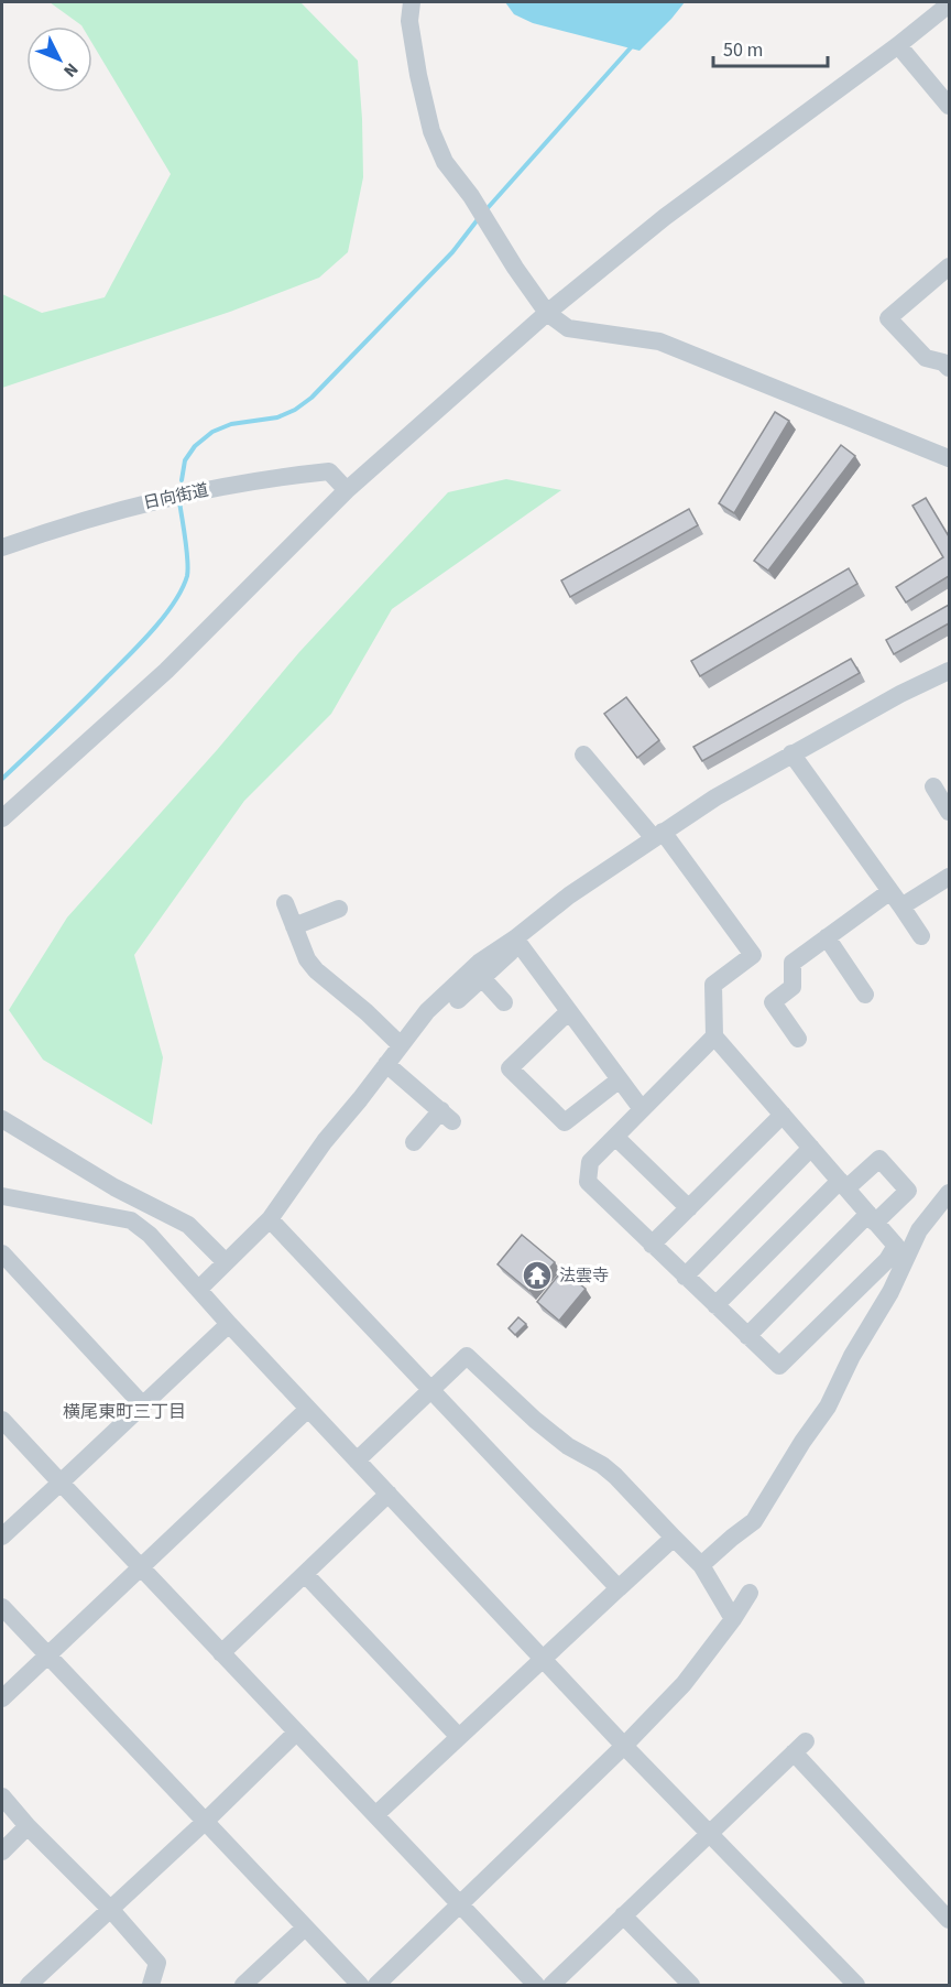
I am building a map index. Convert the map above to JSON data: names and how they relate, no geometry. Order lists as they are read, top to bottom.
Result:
{
  "streets": {
    "street": ["日向街道"]
  },
  "districts": ["横尾東町三丁目"],
  "places": {
    "temple": ["法雲寺"]
  },
  "scale_bar": "50 m",
  "north": "bottom right"
}
